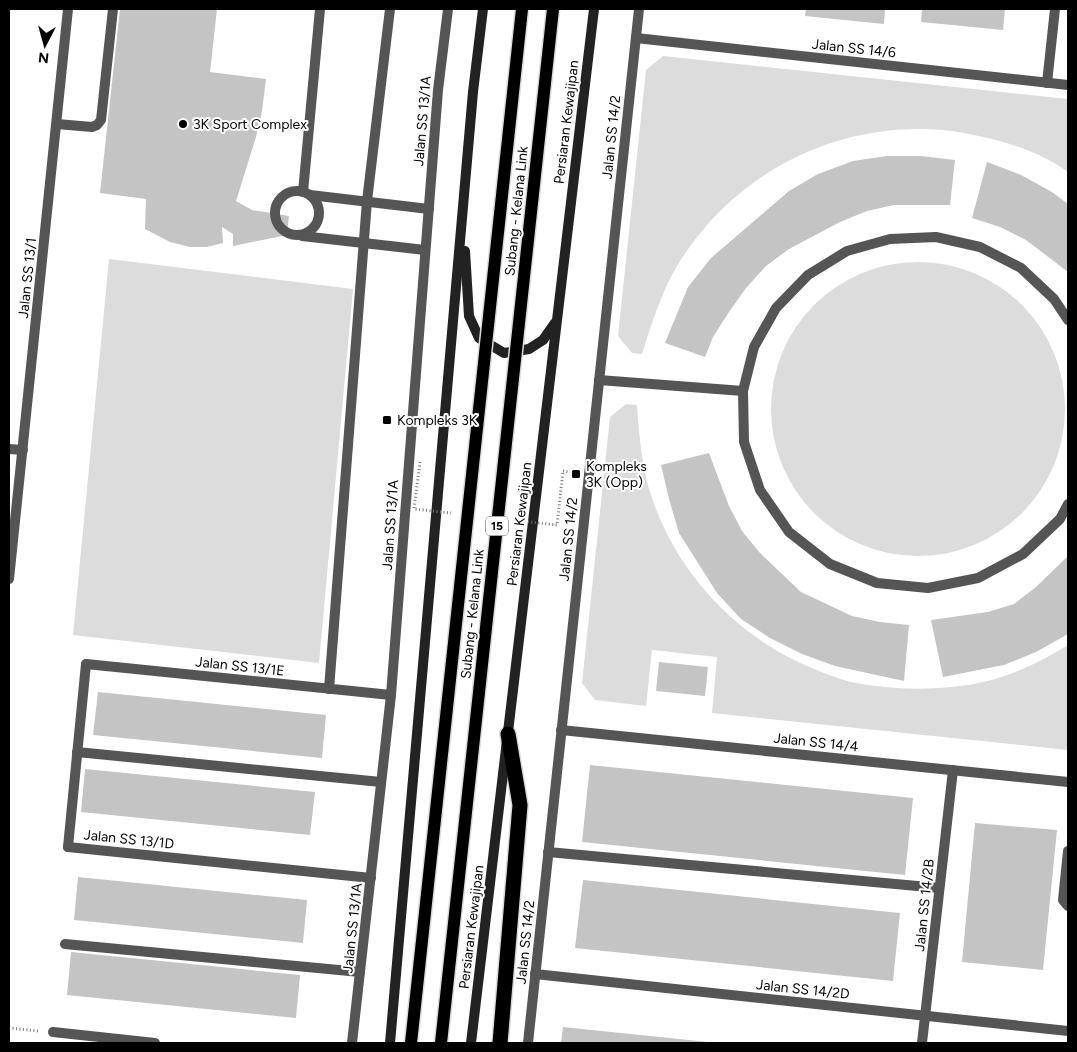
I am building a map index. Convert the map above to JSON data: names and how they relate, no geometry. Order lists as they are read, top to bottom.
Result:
{
  "streets": {
    "main road": ["Persiaran Kewajipan", "Subang - Kelana Link", "15"],
    "street": [
      "Jalan SS 14/6",
      "Jalan SS 13/1A",
      "Jalan SS 14/2",
      "Jalan SS 13/1",
      "Jalan SS 13/1E",
      "Jalan SS 14/4",
      "Jalan SS 13/1D",
      "Jalan SS 14/2B",
      "Jalan SS 14/2D"
    ]
  },
  "crossings": [
    ["Jalan SS 14/6", "Jalan SS 14/2"],
    ["Jalan SS 13/1A", "Jalan SS 13/1E"],
    ["Jalan SS 13/1A", "Jalan SS 13/1D"],
    ["Jalan SS 14/2", "Jalan SS 14/4"],
    ["Jalan SS 14/2", "Jalan SS 14/2D"],
    ["Jalan SS 13/1E", "Jalan SS 13/1D"],
    ["Jalan SS 14/4", "Jalan SS 14/2B"],
    ["Jalan SS 14/2B", "Jalan SS 14/2D"]
  ],
  "places": {
    "other": ["3K Sport Complex"],
    "transit": ["Kompleks 3K", "Kompleks 3K (Opp)"]
  },
  "north": "bottom"
}
